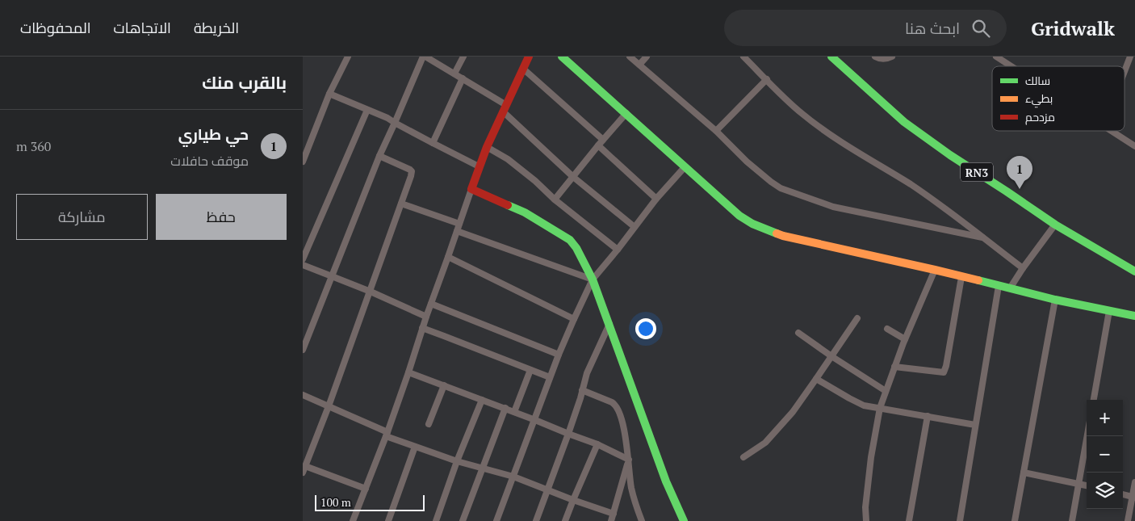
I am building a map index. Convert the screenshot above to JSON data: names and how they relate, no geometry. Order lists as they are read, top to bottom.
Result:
{
  "streets": {
    "street": ["RN3"]
  },
  "legend": ["سالك", "بطيء", "مزدحم"],
  "scale_bar": "100 m",
  "page": {
    "header": "Gridwalk",
    "search": "ابحث هنا",
    "nav": ["الخريطة", "الاتجاهات", "المحفوظات"],
    "heading": "بالقرب منك",
    "list": [
      {
        "mark": "1",
        "name": "حي طياري",
        "note": "موقف حافلات",
        "value": "360 m"
      }
    ],
    "pins": "1",
    "buttons": ["حفظ", "مشاركة"],
    "map_buttons": ["+", "−"],
    "scale": "100 m"
  }
}
